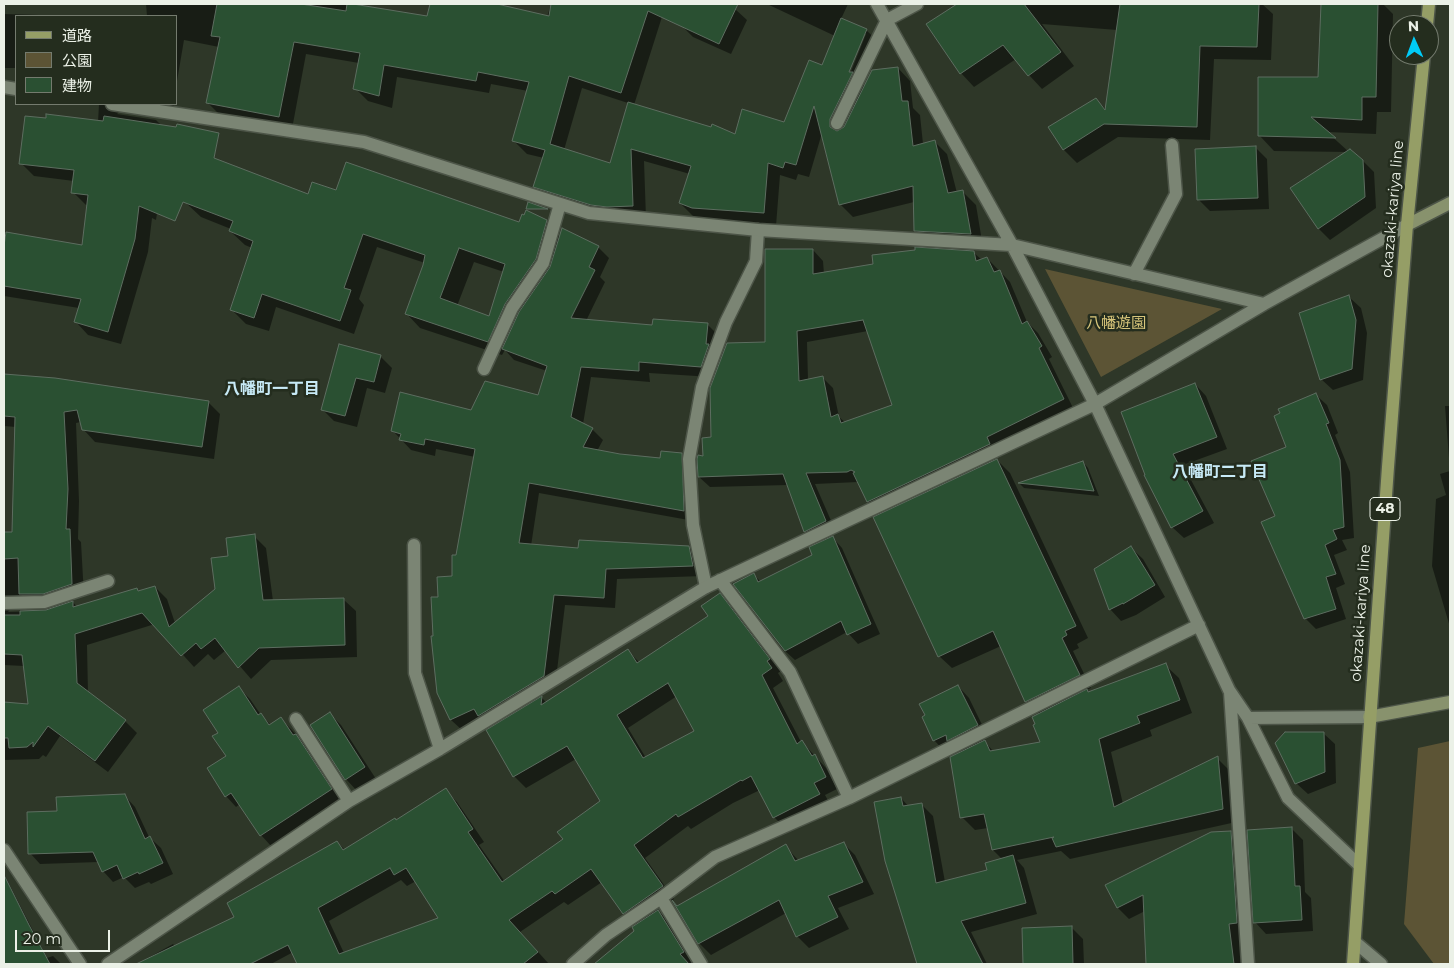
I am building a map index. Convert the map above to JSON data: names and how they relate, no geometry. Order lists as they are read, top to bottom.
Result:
{
  "streets": {
    "main road": ["okazaki-kariya line", "48"]
  },
  "districts": ["八幡町一丁目", "八幡町二丁目"],
  "parks": ["八幡遊園"],
  "legend": ["道路", "公園", "建物"],
  "scale_bar": "20 m",
  "north": "top"
}
